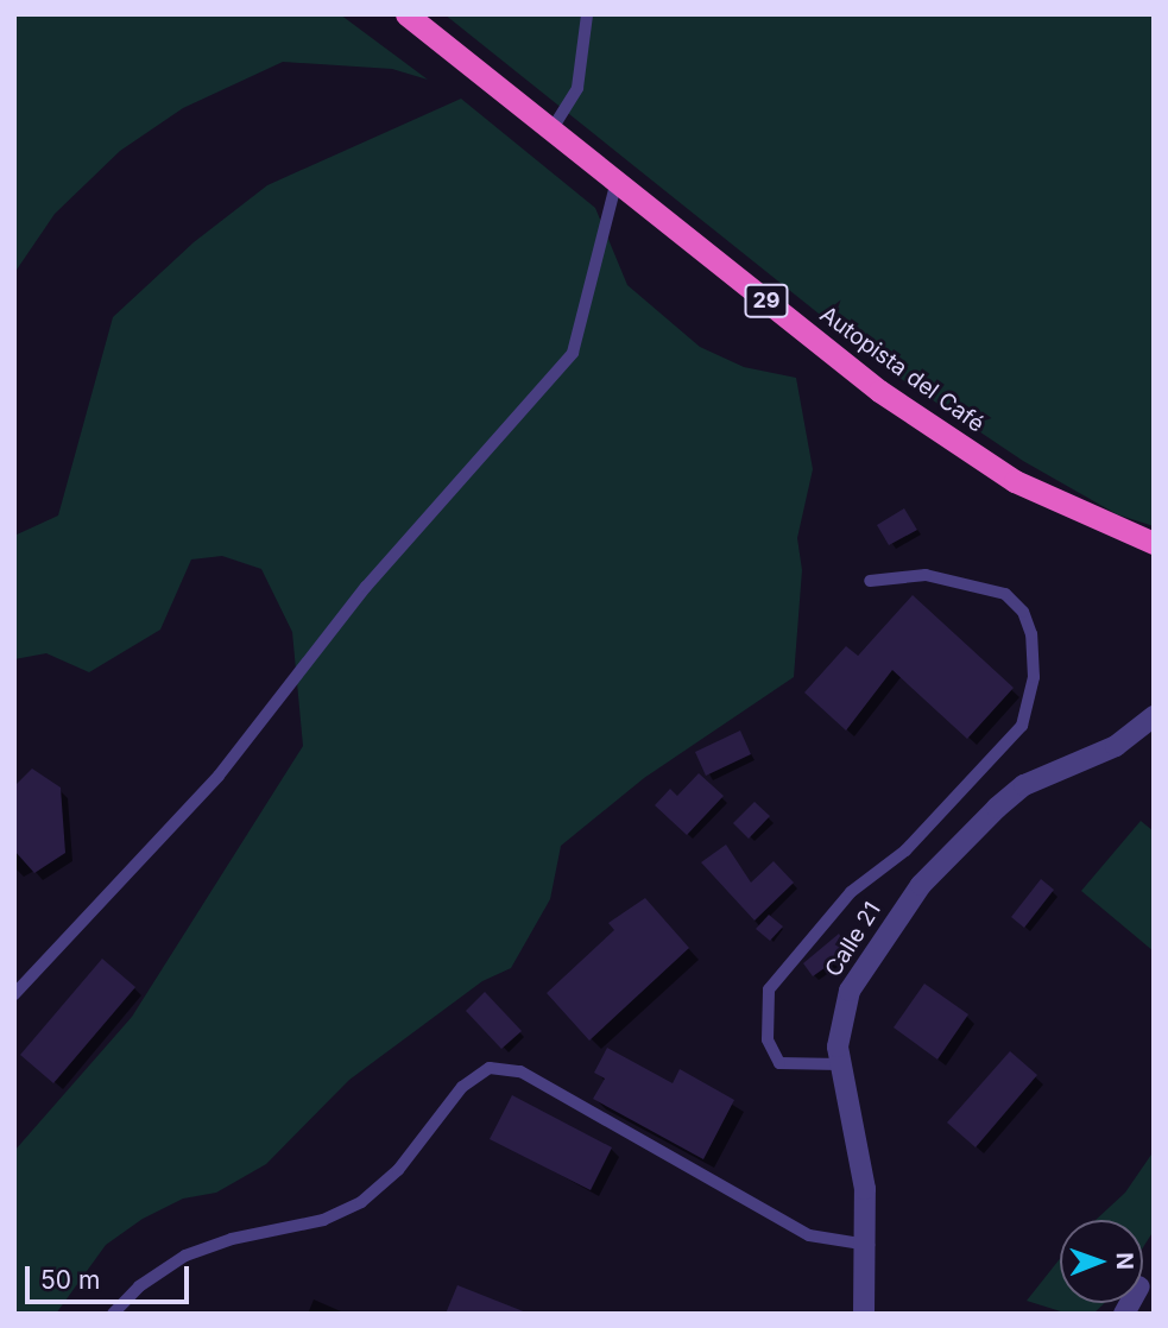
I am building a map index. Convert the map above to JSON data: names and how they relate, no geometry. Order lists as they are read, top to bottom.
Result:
{
  "streets": {
    "highway": ["29", "Autopista del Café"],
    "street": ["Calle 21"]
  },
  "scale_bar": "50 m",
  "north": "right"
}
